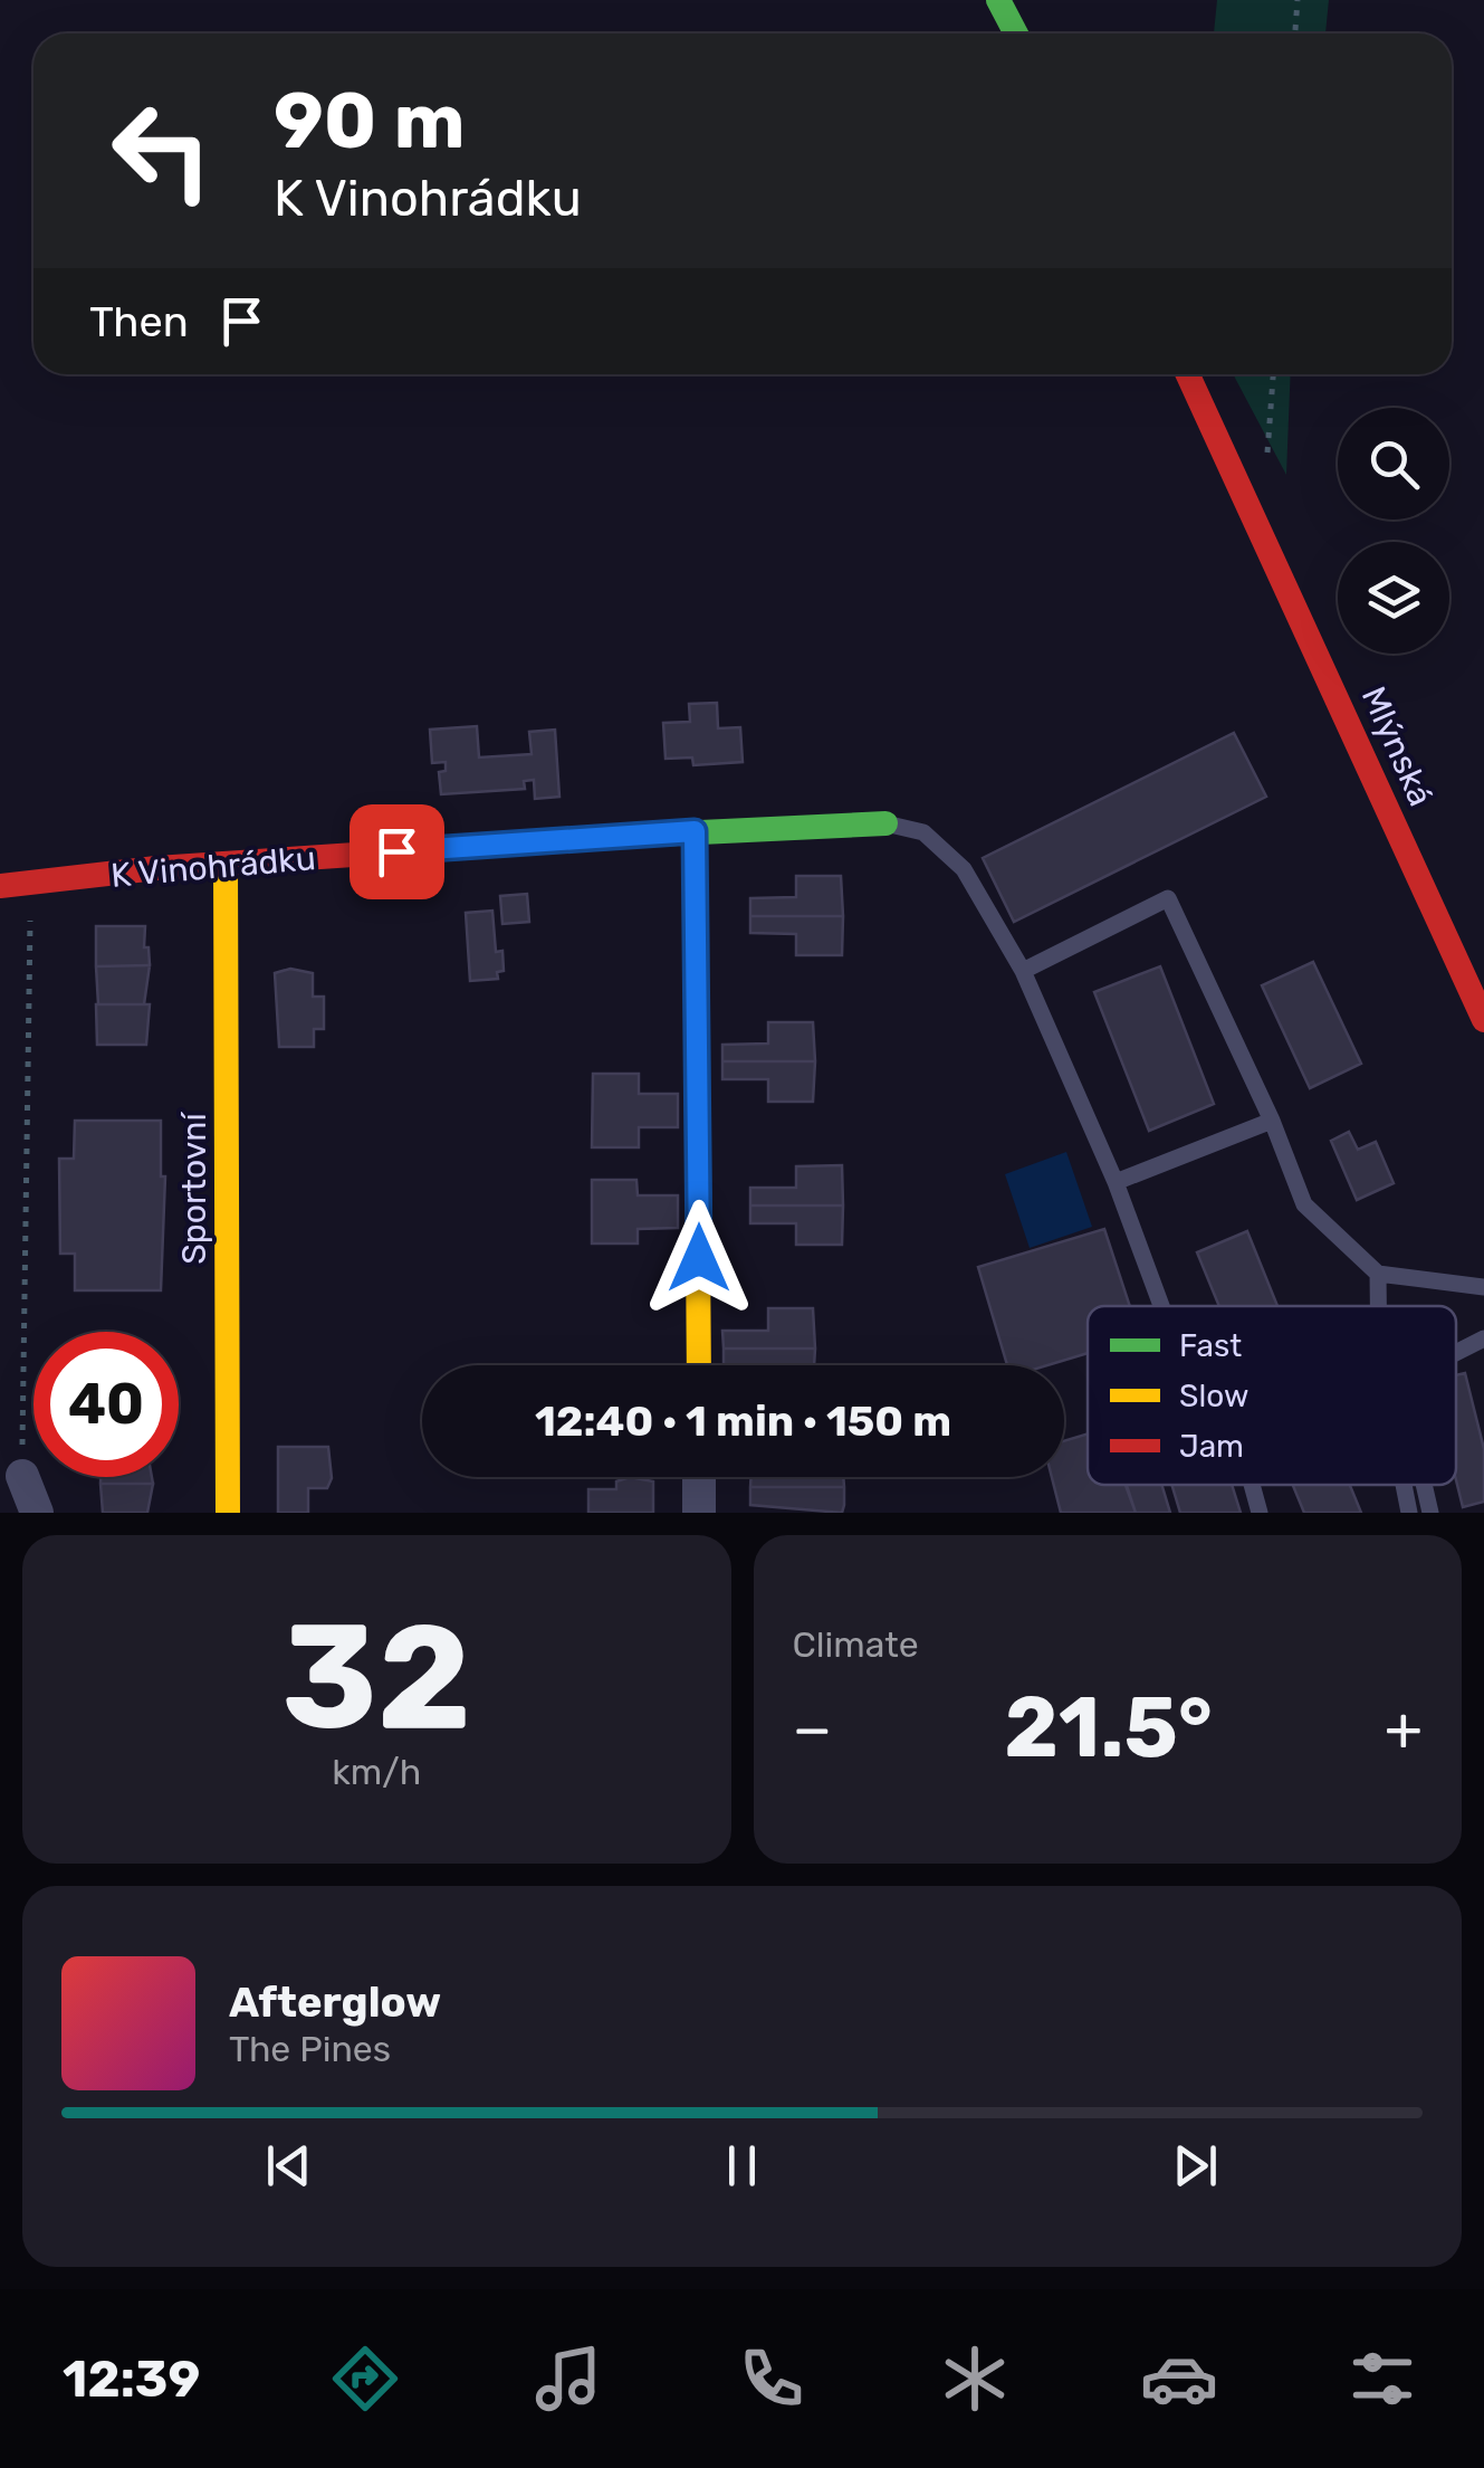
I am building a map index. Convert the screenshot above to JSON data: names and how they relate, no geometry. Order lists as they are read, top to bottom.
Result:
{
  "streets": {
    "street": ["Mlýnská", "K Vinohrádku", "Sportovní"]
  },
  "crossings": [
    ["K Vinohrádku", "Sportovní"]
  ],
  "legend": ["Fast", "Slow", "Jam"],
  "page": {
    "turn": ["90 m", "K Vinohrádku"],
    "then": "Then",
    "limit": "40",
    "trip": "12:40 · 1 min · 150 m",
    "tile": [
      ["32", "km/h"],
      "Climate"
    ],
    "heat": ["−", "21.5°", "+"],
    "song": ["Afterglow", "The Pines"],
    "tabs": "12:39"
  }
}
